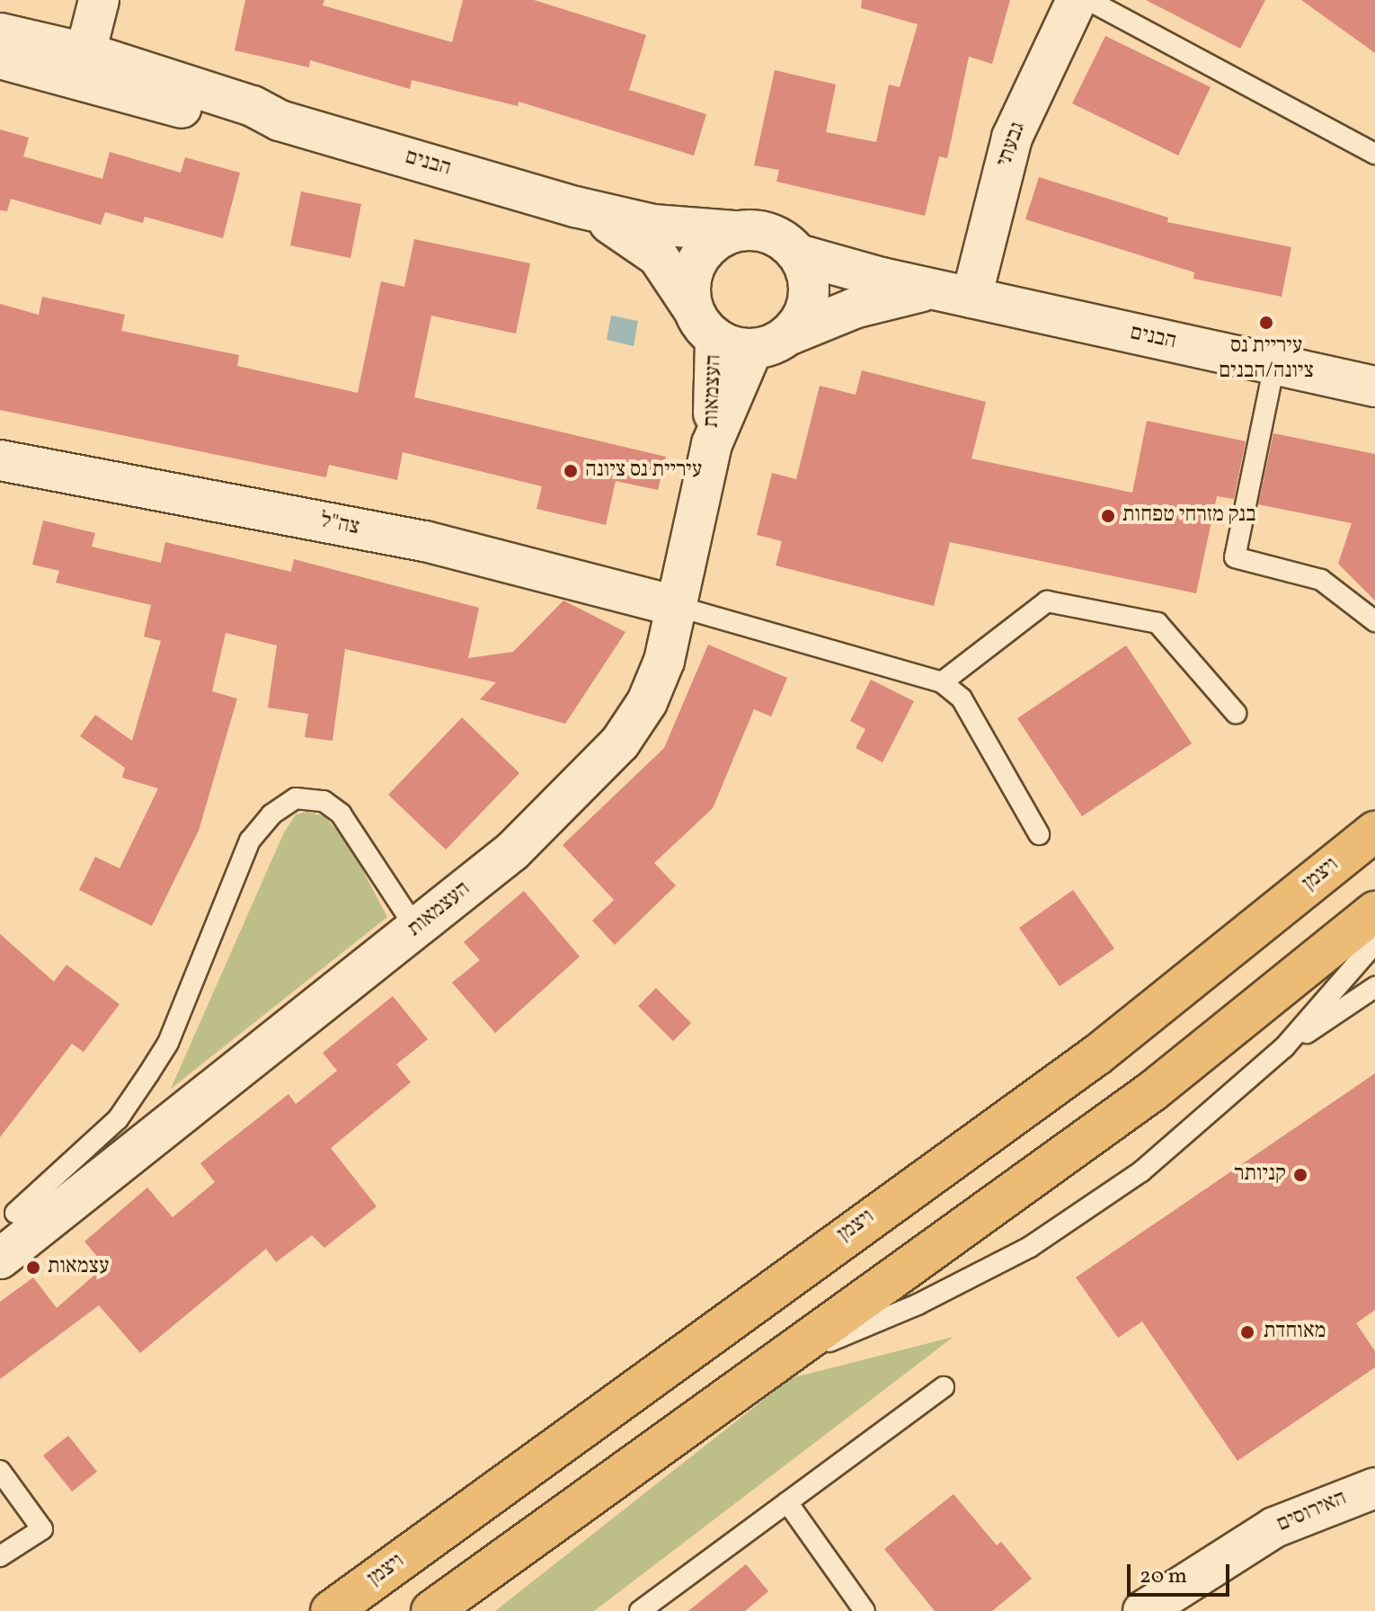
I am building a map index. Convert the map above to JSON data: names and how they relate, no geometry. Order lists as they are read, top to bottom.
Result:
{
  "streets": {
    "main road": ["ויצמן"],
    "street": [
      "גבעתי",
      "הבנים",
      "העצמאות",
      "צה\"ל",
      "האירוסים"
    ]
  },
  "crossings": [
    ["גבעתי", "הבנים"],
    ["הבנים", "העצמאות"],
    ["העצמאות", "צה\"ל"]
  ],
  "places": [
    "עיריית נס ציונה/הבנים",
    "עיריית נס ציונה",
    "בנק מזרחי טפחות",
    "קניותר",
    "עצמאות",
    "מאוחדת"
  ],
  "scale_bar": "20 m"
}
